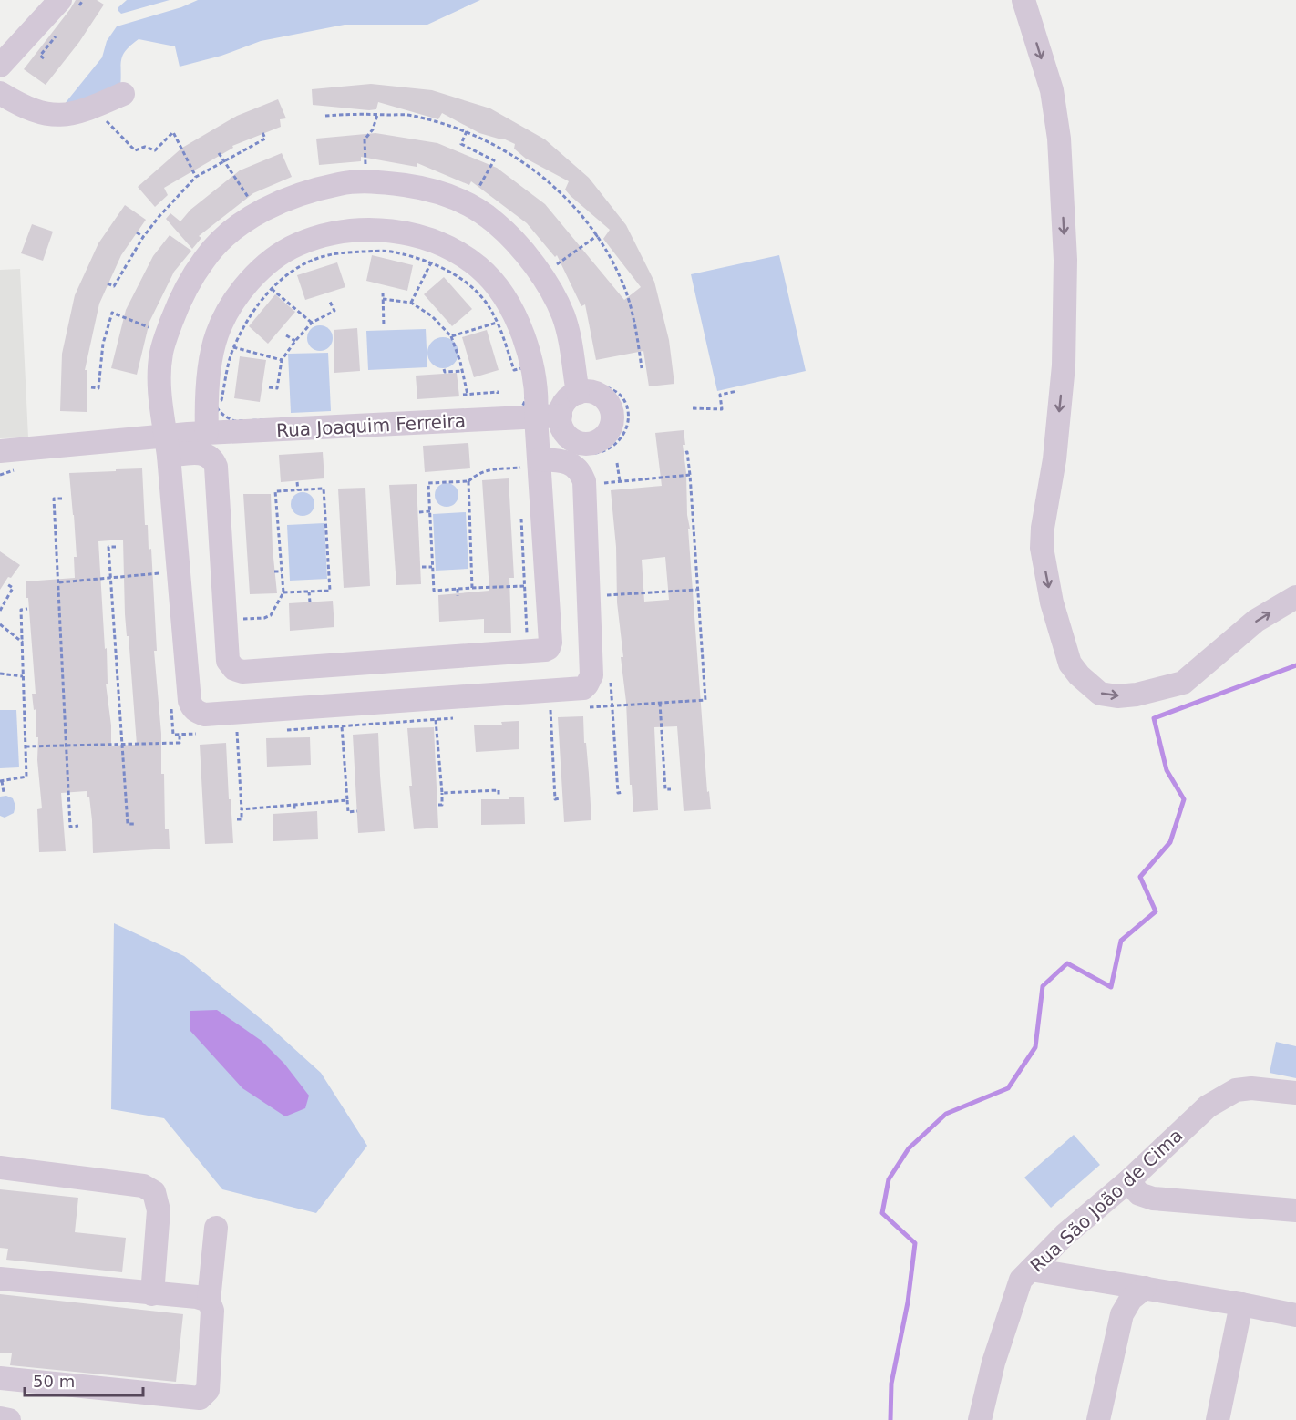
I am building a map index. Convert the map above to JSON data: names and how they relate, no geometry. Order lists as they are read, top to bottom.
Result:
{
  "streets": {
    "street": ["Rua Joaquim Ferreira", "Rua São João de Cima"]
  },
  "scale_bar": "50 m"
}
